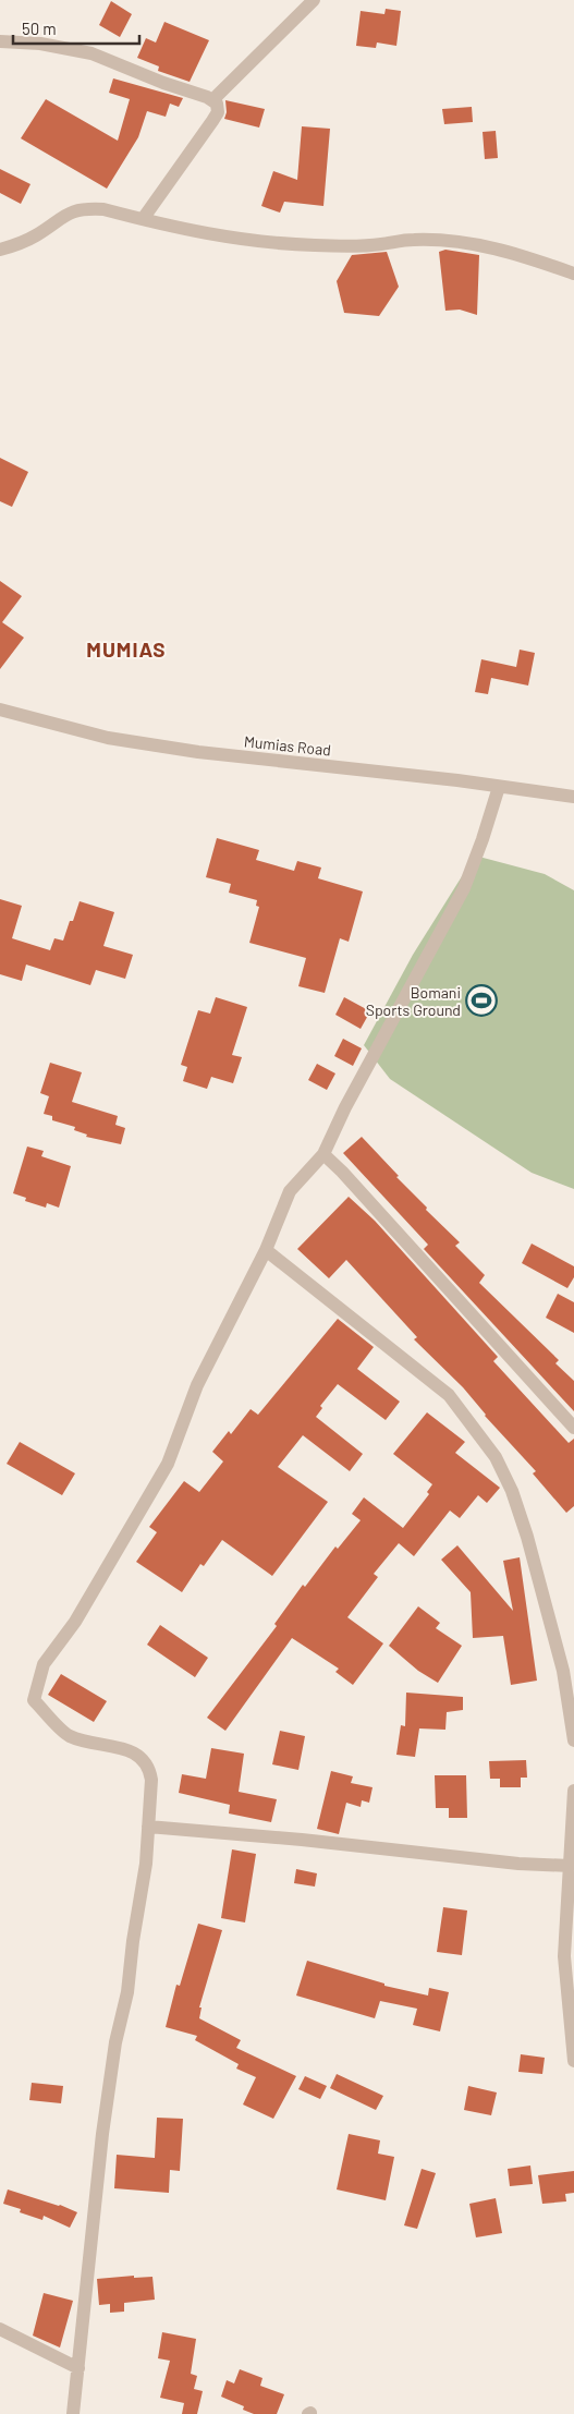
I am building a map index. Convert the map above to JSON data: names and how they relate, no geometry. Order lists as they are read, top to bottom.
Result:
{
  "streets": {
    "street": ["Mumias Road"]
  },
  "districts": ["MUMIAS"],
  "places": {
    "sports": ["Bomani Sports Ground"]
  },
  "scale_bar": "50 m"
}
